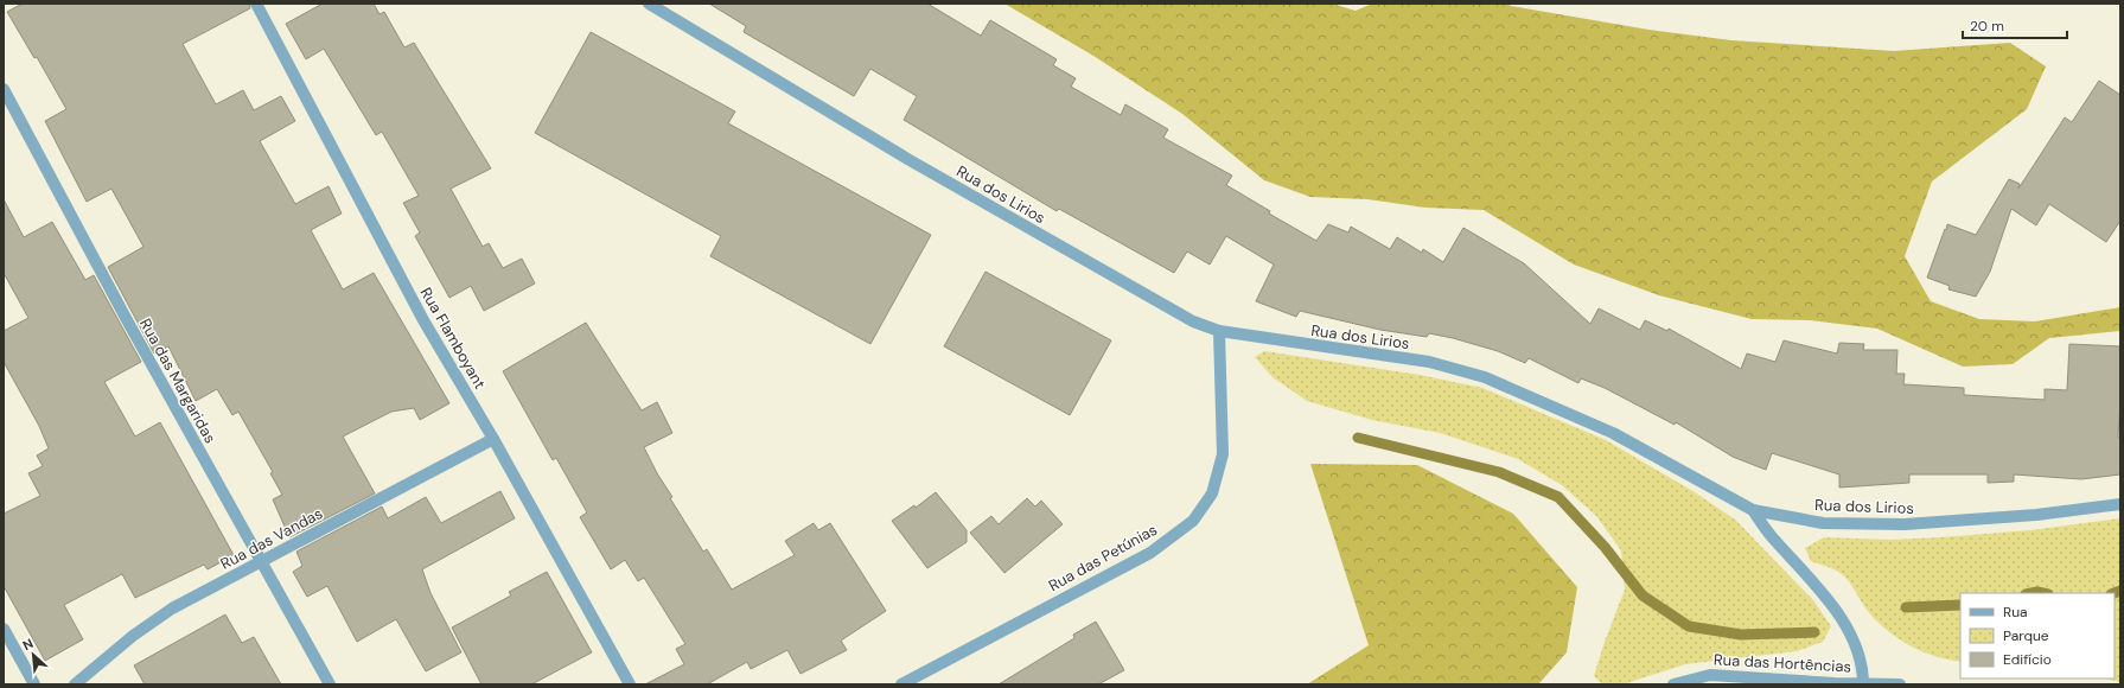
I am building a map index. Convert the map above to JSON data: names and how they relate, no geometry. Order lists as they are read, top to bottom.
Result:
{
  "streets": {
    "street": [
      "Rua dos Lirios",
      "Rua Flamboyant",
      "Rua das Margaridas",
      "Rua das Vandas",
      "Rua das Petúnias",
      "Rua das Hortências"
    ]
  },
  "crossings": [
    ["Rua dos Lirios", "Rua das Petúnias"],
    ["Rua Flamboyant", "Rua das Vandas"],
    ["Rua das Margaridas", "Rua das Vandas"]
  ],
  "legend": ["Rua", "Parque", "Edifício"],
  "scale_bar": "20 m",
  "north": "top left"
}
